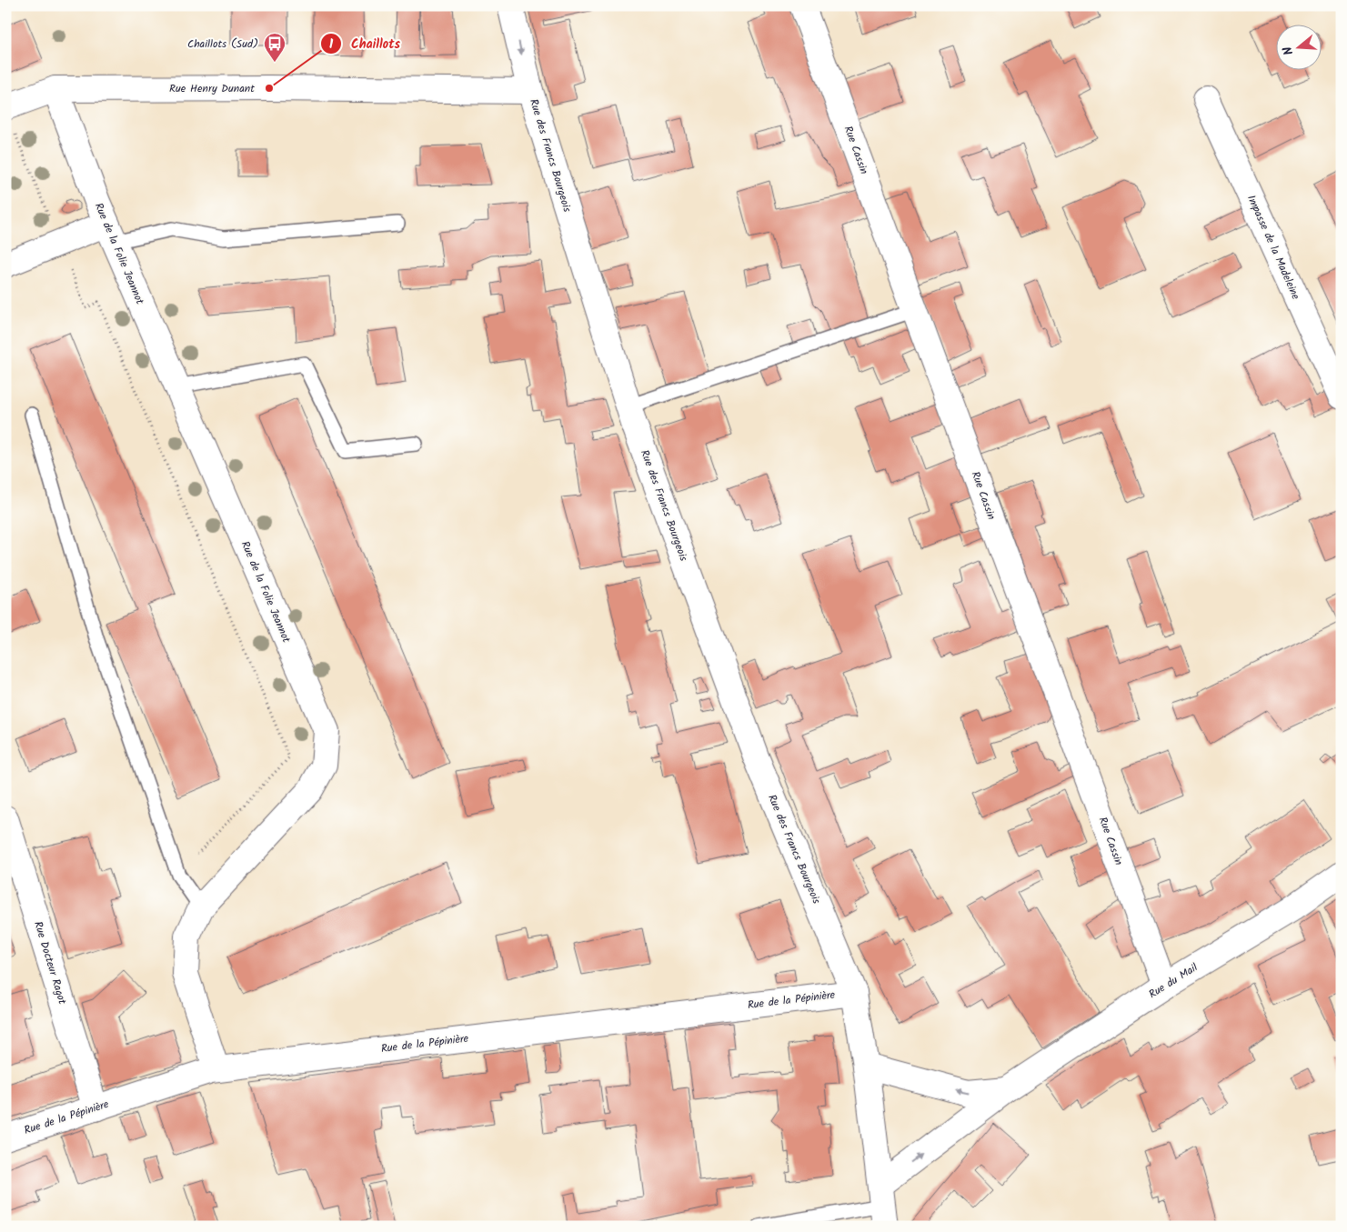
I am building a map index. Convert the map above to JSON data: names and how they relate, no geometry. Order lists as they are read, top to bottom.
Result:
{
  "streets": {
    "street": [
      "Rue Henry Dunant",
      "Rue Cassin",
      "Rue des Francs Bourgeois",
      "Impasse de la Madeleine",
      "Rue de la Folie Jeannot",
      "Rue Docteur Ragot",
      "Rue du Mail",
      "Rue de la Pépinière"
    ]
  },
  "crossings": [
    ["Rue Henry Dunant", "Rue des Francs Bourgeois"],
    ["Rue Henry Dunant", "Rue de la Folie Jeannot"],
    ["Rue Cassin", "Rue du Mail"],
    ["Rue des Francs Bourgeois", "Rue de la Pépinière"],
    ["Rue de la Folie Jeannot", "Rue de la Pépinière"],
    ["Rue Docteur Ragot", "Rue de la Pépinière"]
  ],
  "places": {
    "bus stop": ["Chaillots (Sud)"],
    "other": ["Chaillots"]
  },
  "north": "left"
}
